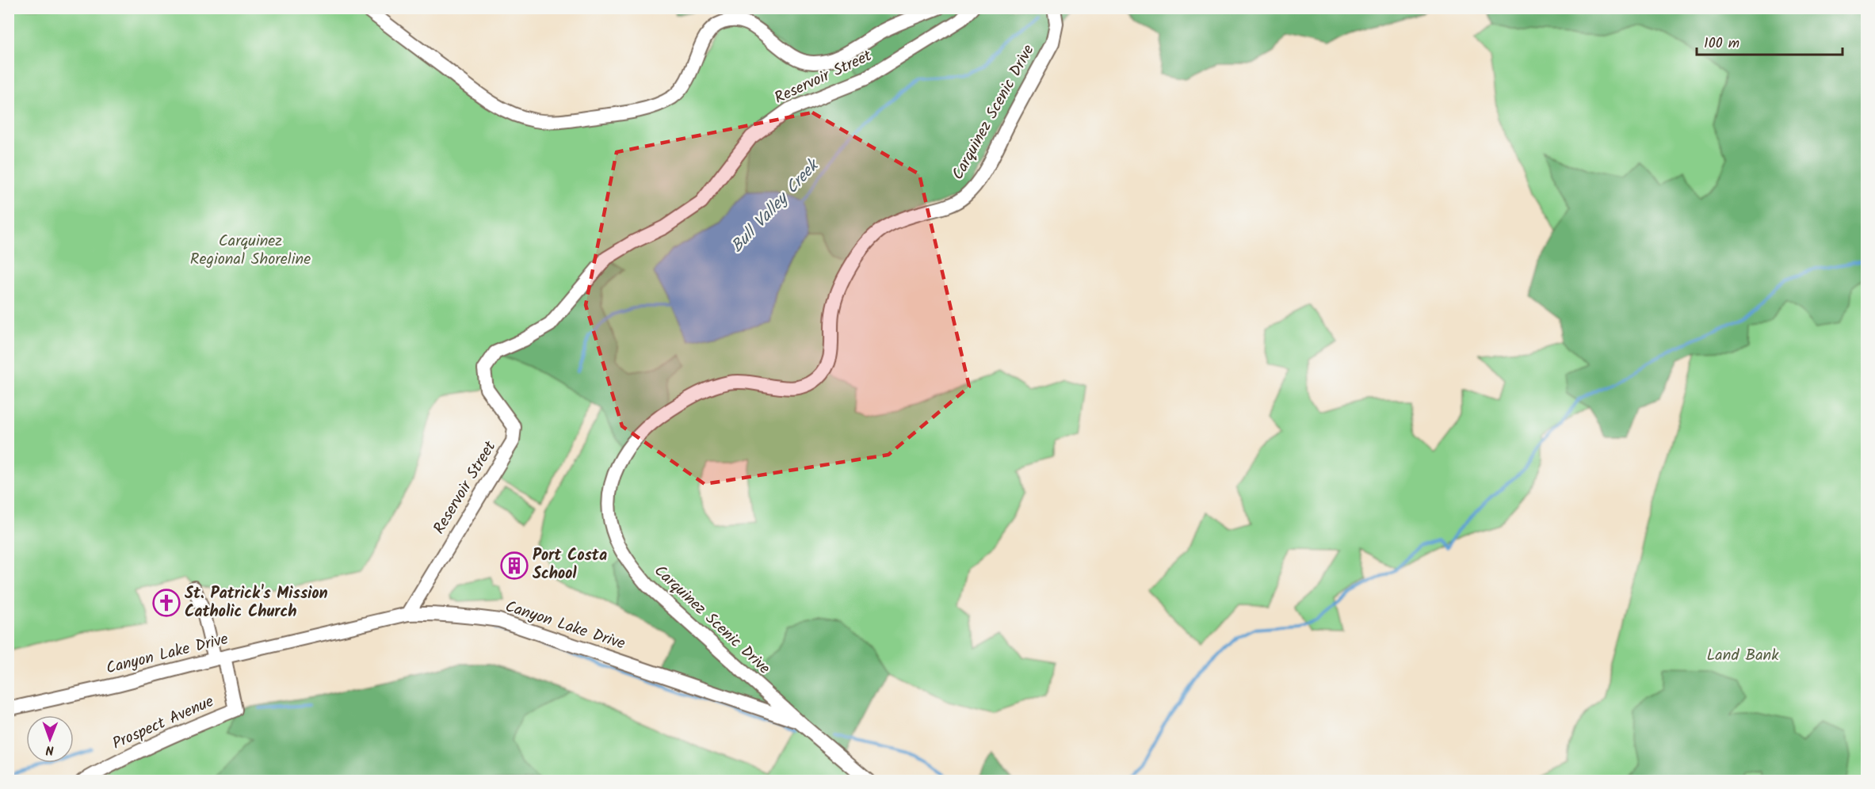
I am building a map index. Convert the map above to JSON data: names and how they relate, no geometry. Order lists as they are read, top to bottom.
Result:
{
  "streets": {
    "street": [
      "Reservoir Street",
      "Carquinez Scenic Drive",
      "Canyon Lake Drive",
      "Prospect Avenue"
    ]
  },
  "crossings": [
    ["Reservoir Street", "Canyon Lake Drive"],
    ["Carquinez Scenic Drive", "Canyon Lake Drive"],
    ["Canyon Lake Drive", "Prospect Avenue"]
  ],
  "water": ["Bull Valley Creek"],
  "parks": ["Carquinez Regional Shoreline", "Land Bank"],
  "places": {
    "building": ["Port Costa School"],
    "church": ["St. Patrick's Mission Catholic Church"]
  },
  "scale_bar": "100 m",
  "north": "bottom"
}
